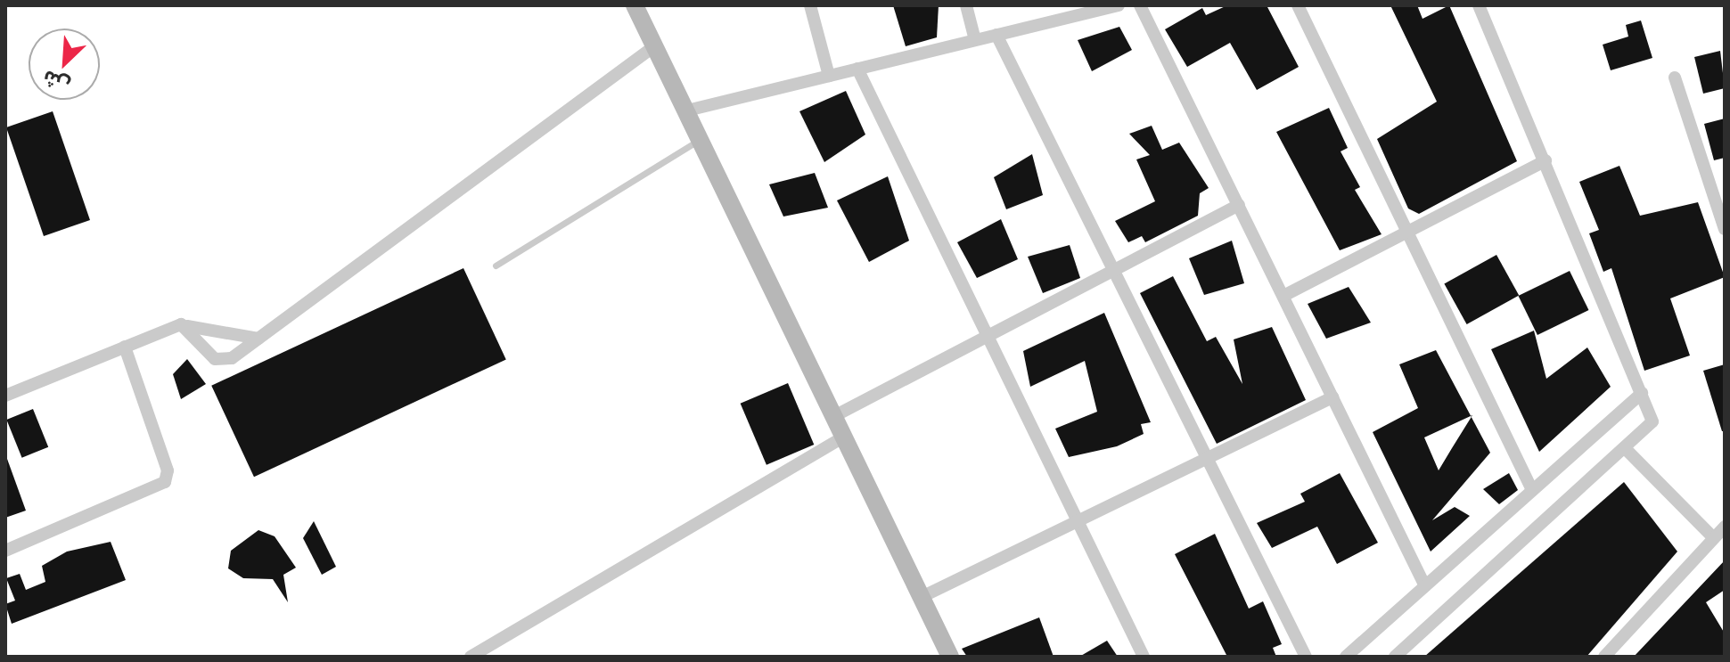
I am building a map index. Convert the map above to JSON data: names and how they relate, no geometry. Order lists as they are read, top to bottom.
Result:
{
  "north": "bottom left"
}
